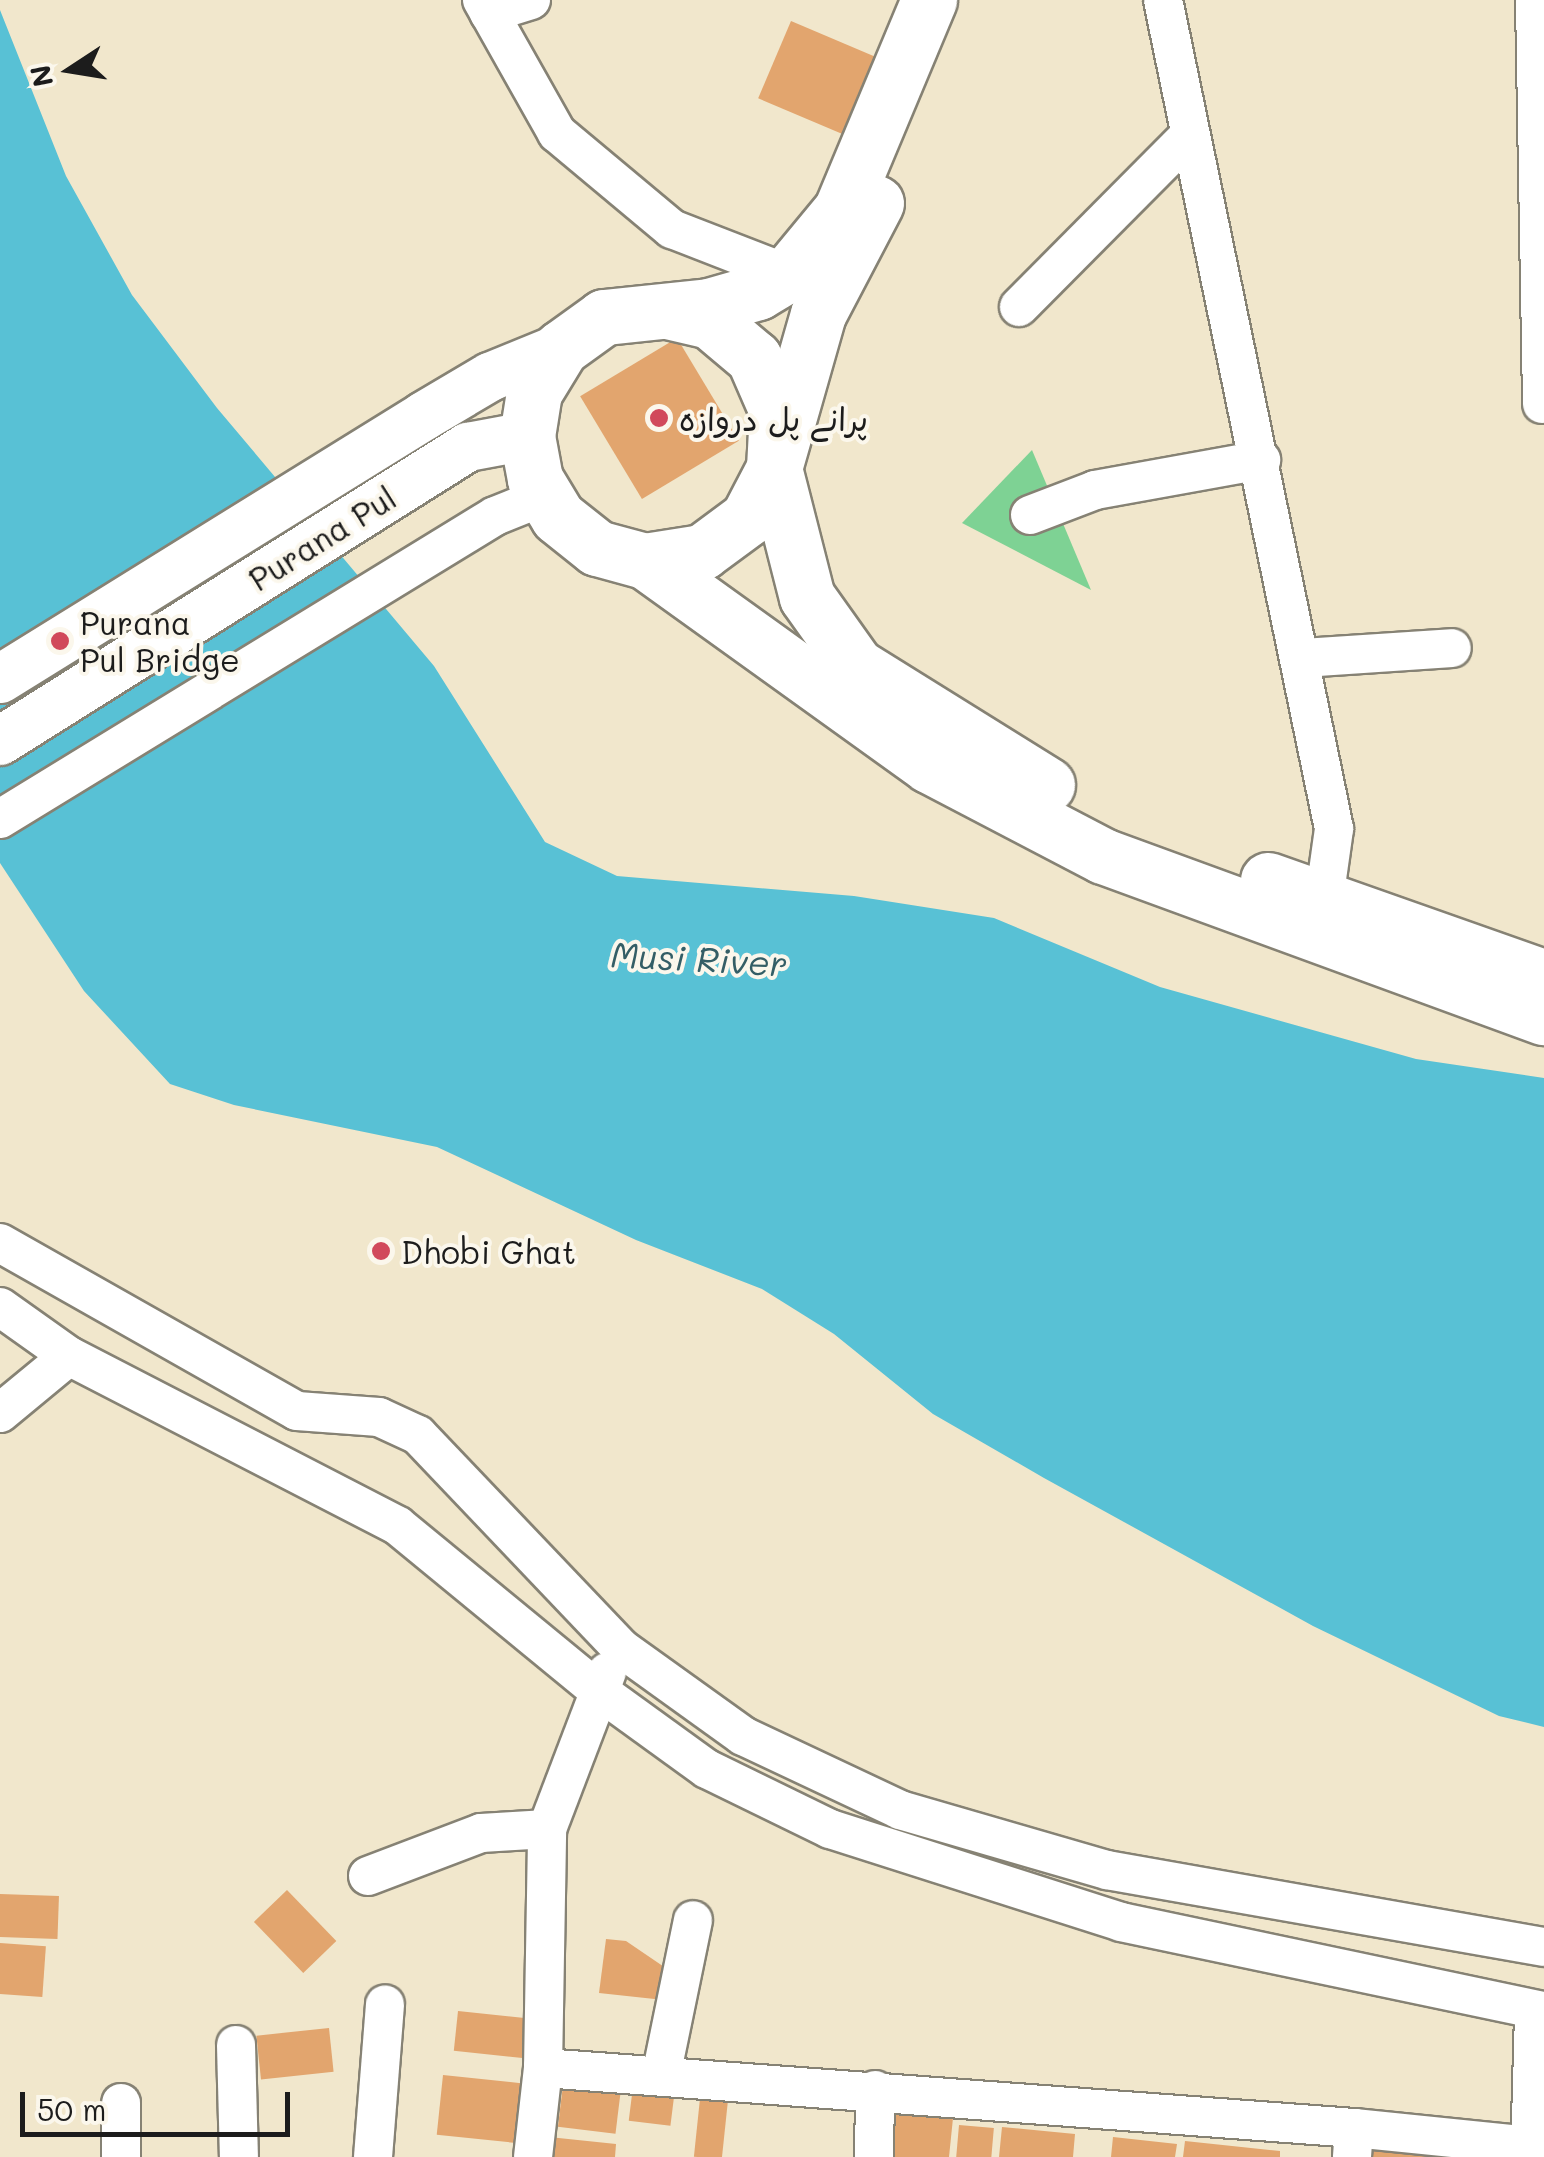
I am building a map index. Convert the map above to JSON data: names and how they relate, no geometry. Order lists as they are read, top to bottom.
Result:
{
  "streets": {
    "main road": ["Purana Pul"]
  },
  "water": ["Musi River"],
  "places": ["پرانے پل دروازہ", "Purana Pul Bridge", "Dhobi Ghat"],
  "scale_bar": "50 m",
  "north": "left"
}
